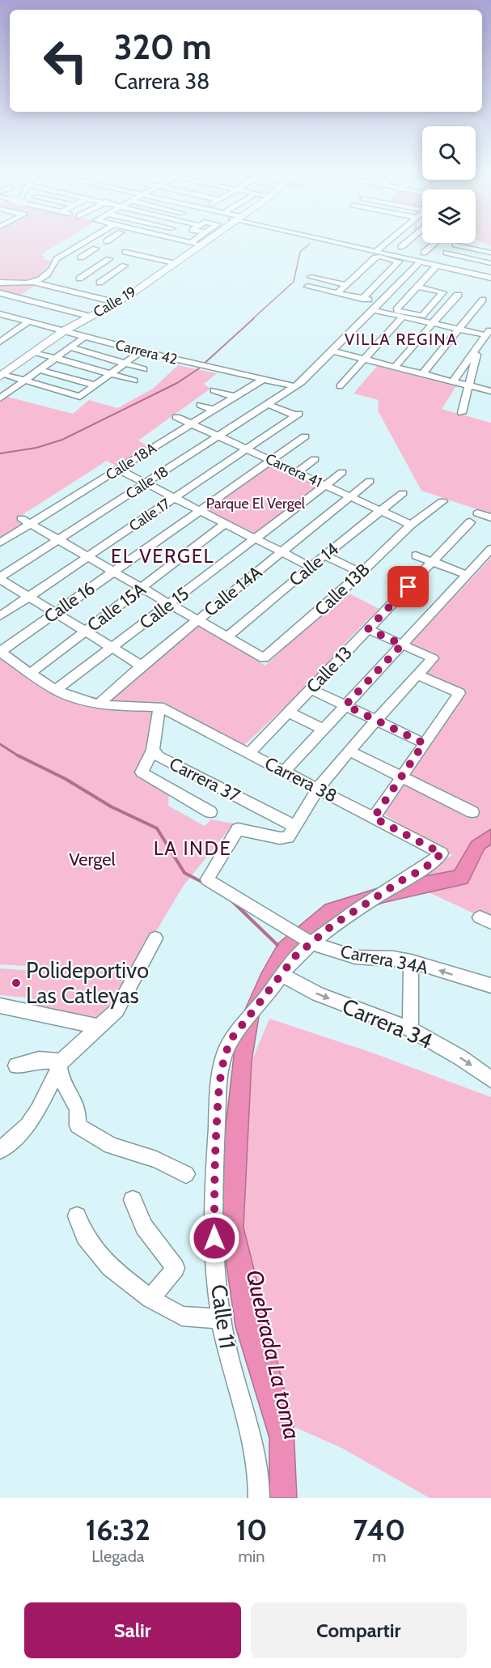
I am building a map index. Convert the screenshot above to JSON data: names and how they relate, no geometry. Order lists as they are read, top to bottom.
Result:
{
  "streets": {
    "main road": ["Calle 19"],
    "street": [
      "Carrera 42",
      "Calle 18A",
      "Carrera 41",
      "Calle 18",
      "Calle 17",
      "Calle 14",
      "Calle 13B",
      "Calle 14A",
      "Calle 16",
      "Calle 15A",
      "Calle 15",
      "Calle 13",
      "Carrera 37",
      "Carrera 38",
      "Carrera 34A",
      "Carrera 34",
      "Calle 11"
    ]
  },
  "crossings": [
    ["Calle 19", "Carrera 42"],
    ["Carrera 42", "Calle 18A"],
    ["Carrera 42", "Calle 18"],
    ["Calle 18A", "Carrera 41"],
    ["Carrera 41", "Calle 18"],
    ["Carrera 41", "Calle 17"],
    ["Carrera 41", "Calle 14"],
    ["Carrera 41", "Calle 13B"],
    ["Carrera 41", "Calle 14A"],
    ["Carrera 41", "Calle 16"],
    ["Carrera 41", "Calle 15"],
    ["Calle 18", "Calle 17"],
    ["Calle 14", "Calle 13B"],
    ["Calle 13", "Carrera 38"],
    ["Carrera 37", "Carrera 38"],
    ["Carrera 37", "Carrera 34A"],
    ["Carrera 38", "Calle 11"],
    ["Carrera 34A", "Calle 11"],
    ["Carrera 34", "Calle 11"]
  ],
  "one_way": ["Carrera 34"],
  "districts": ["VILLA REGINA", "EL VERGEL", "LA INDE"],
  "water": ["Quebrada La toma"],
  "parks": ["Parque El Vergel", "Vergel"],
  "places": ["Polideportivo Las Catleyas"],
  "page": {
    "turn": ["320 m", "Carrera 38"],
    "eta": [
      "16:32",
      "Llegada",
      "10",
      "min",
      "740",
      "m"
    ],
    "buttons": ["Salir", "Compartir"]
  }
}
